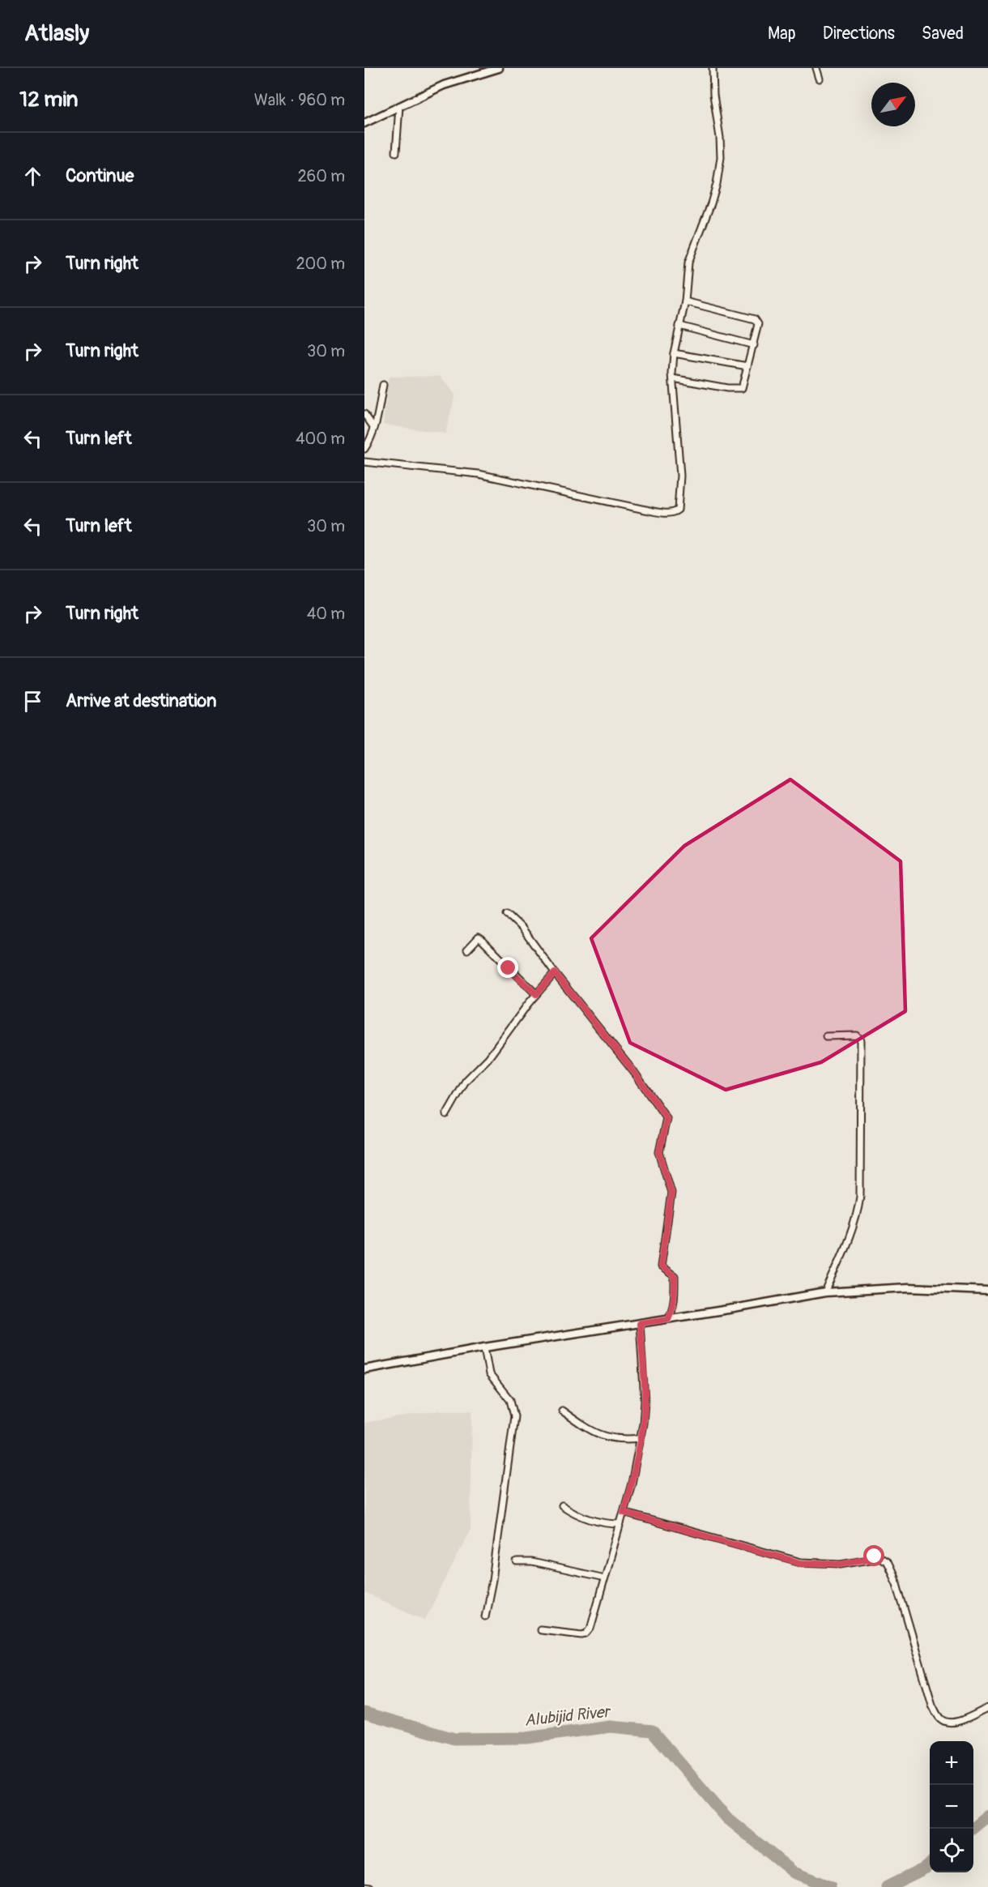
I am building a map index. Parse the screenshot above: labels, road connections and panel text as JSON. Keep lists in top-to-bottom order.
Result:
{
  "water": ["Alubijid River"],
  "north": "top right",
  "page": {
    "header": "Atlasly",
    "nav": ["Map", "Directions", "Saved"],
    "heading": ["12 min", "Walk · 960 m"],
    "list": [
      ["Continue", "260 m"],
      ["Turn right", "200 m"],
      ["Turn right", "30 m"],
      ["Turn left", "400 m"],
      ["Turn left", "30 m"],
      ["Turn right", "40 m"],
      "Arrive at destination"
    ],
    "map_buttons": ["+", "−"]
  }
}
